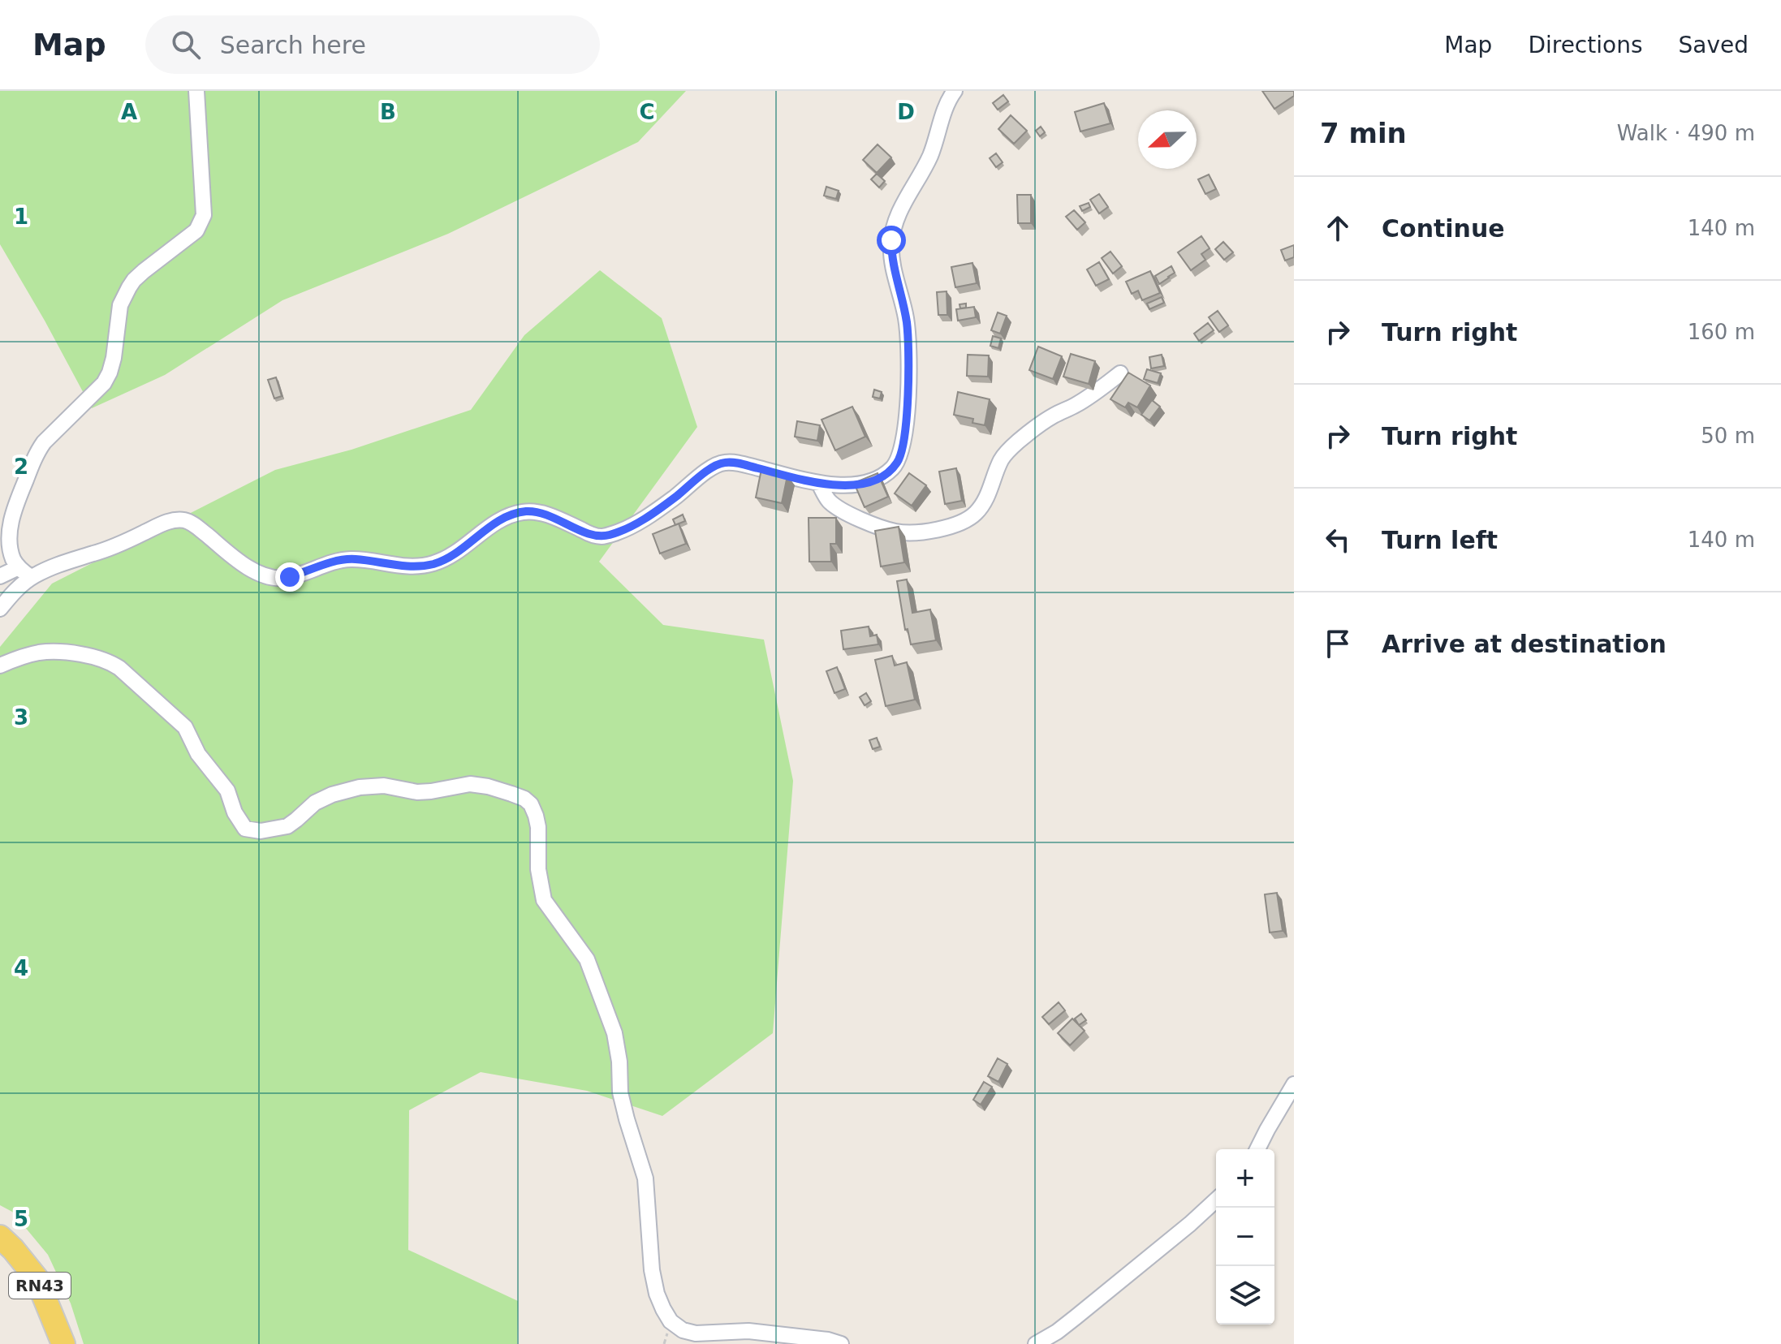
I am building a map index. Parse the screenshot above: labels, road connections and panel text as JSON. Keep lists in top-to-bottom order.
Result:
{
  "streets": {
    "main road": ["RN43"]
  },
  "north": "left",
  "page": {
    "header": "Map",
    "search": "Search here",
    "nav": ["Map", "Directions", "Saved"],
    "heading": ["7 min", "Walk · 490 m"],
    "list": [
      ["Continue", "140 m"],
      ["Turn right", "160 m"],
      ["Turn right", "50 m"],
      ["Turn left", "140 m"],
      "Arrive at destination"
    ],
    "map_buttons": ["+", "−"]
  },
  "grid": {
    "columns": [
      "A",
      "B",
      "C",
      "D"
    ],
    "rows": [
      "1",
      "2",
      "3",
      "4",
      "5"
    ]
  }
}
